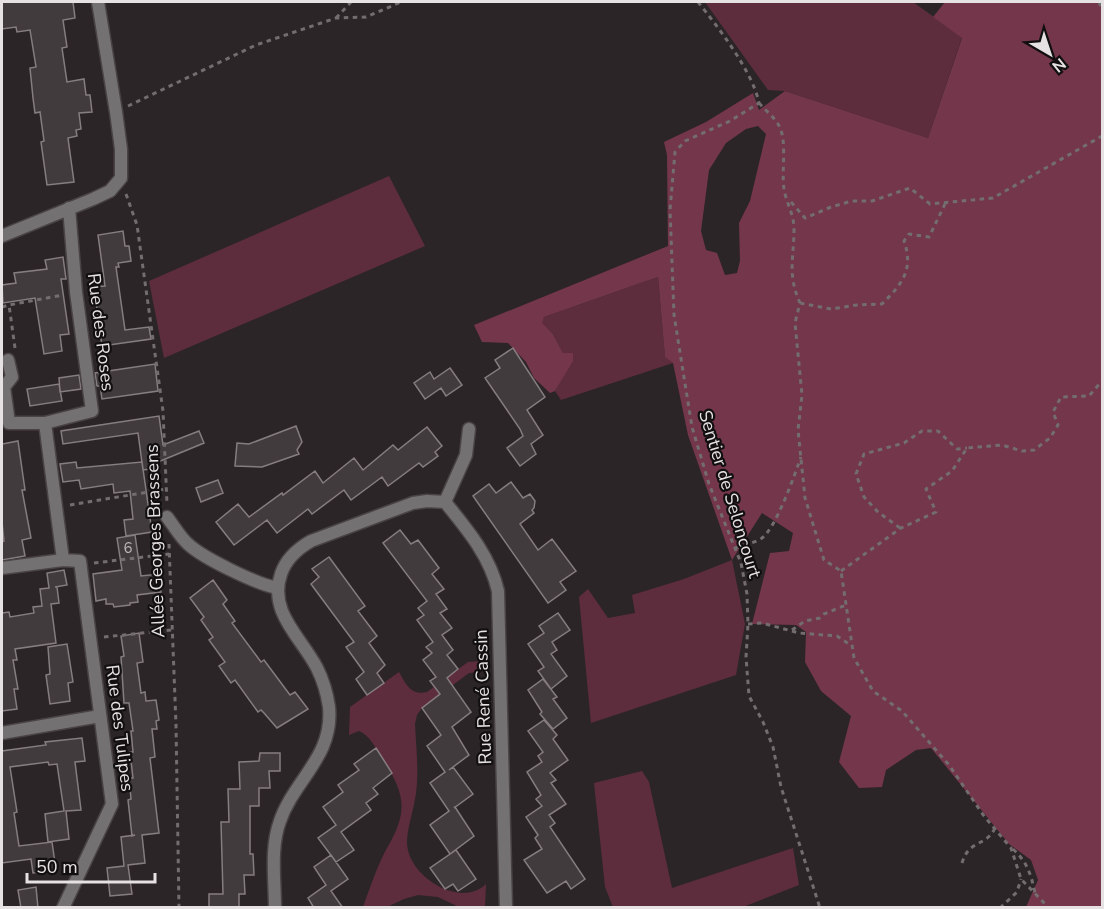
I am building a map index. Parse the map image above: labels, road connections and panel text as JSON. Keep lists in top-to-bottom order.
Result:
{
  "streets": {
    "street": ["Rue des Roses", "Rue René Cassin", "Rue des Tulipes"],
    "path": ["Sentier de Seloncourt", "Allée Georges Brassens"]
  },
  "house_numbers": ["6"],
  "scale_bar": "50 m",
  "north": "bottom right"
}
